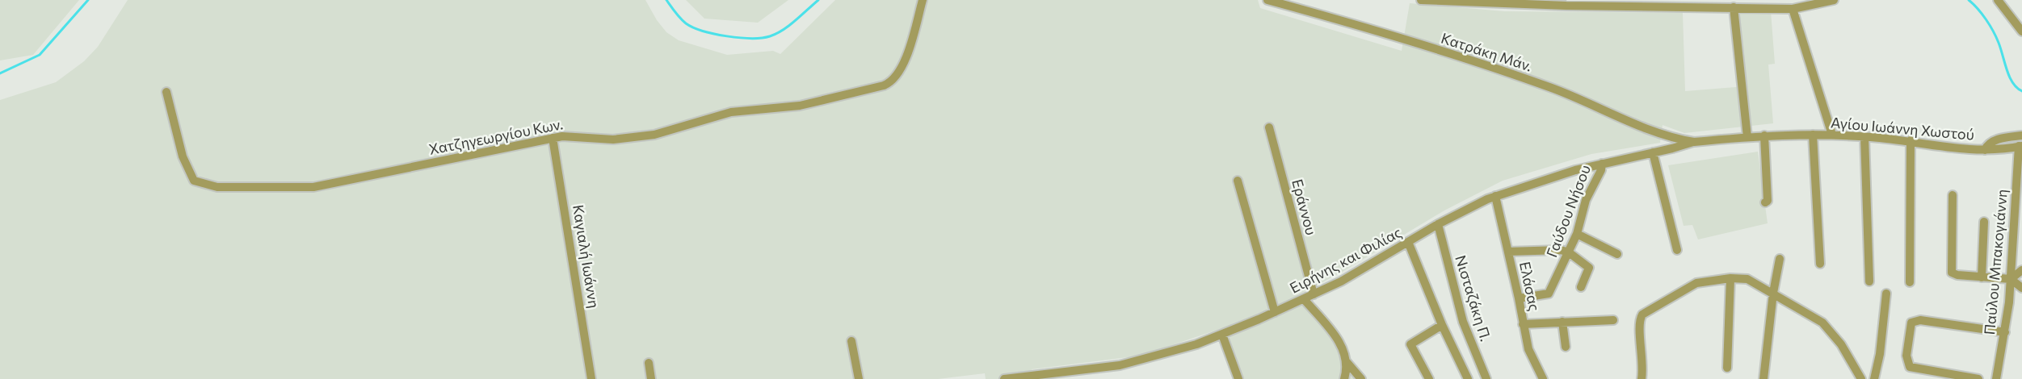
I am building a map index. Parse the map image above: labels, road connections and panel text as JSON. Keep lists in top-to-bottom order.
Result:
{
  "streets": {
    "street": [
      "Κατράκη Μάν.",
      "Αγίου Ιωάννη Χωστού",
      "Χατζηγεωργίου Κων.",
      "Εράννου",
      "Γαύδου Νήσου",
      "Καγιαλή Ιωάννη",
      "Ειρήνης και Φιλίας",
      "Παύλου Μπακογιάννη",
      "Ελάσας",
      "Νισταζάκη Π."
    ]
  },
  "crossings": [
    ["Κατράκη Μάν.", "Αγίου Ιωάννη Χωστού"],
    ["Κατράκη Μάν.", "Ειρήνης και Φιλίας"],
    ["Αγίου Ιωάννη Χωστού", "Ειρήνης και Φιλίας"],
    ["Αγίου Ιωάννη Χωστού", "Παύλου Μπακογιάννη"],
    ["Χατζηγεωργίου Κων.", "Καγιαλή Ιωάννη"],
    ["Εράννου", "Ειρήνης και Φιλίας"],
    ["Γαύδου Νήσου", "Ειρήνης και Φιλίας"],
    ["Γαύδου Νήσου", "Ελάσας"],
    ["Ειρήνης και Φιλίας", "Ελάσας"],
    ["Ειρήνης και Φιλίας", "Νισταζάκη Π."]
  ]
}
